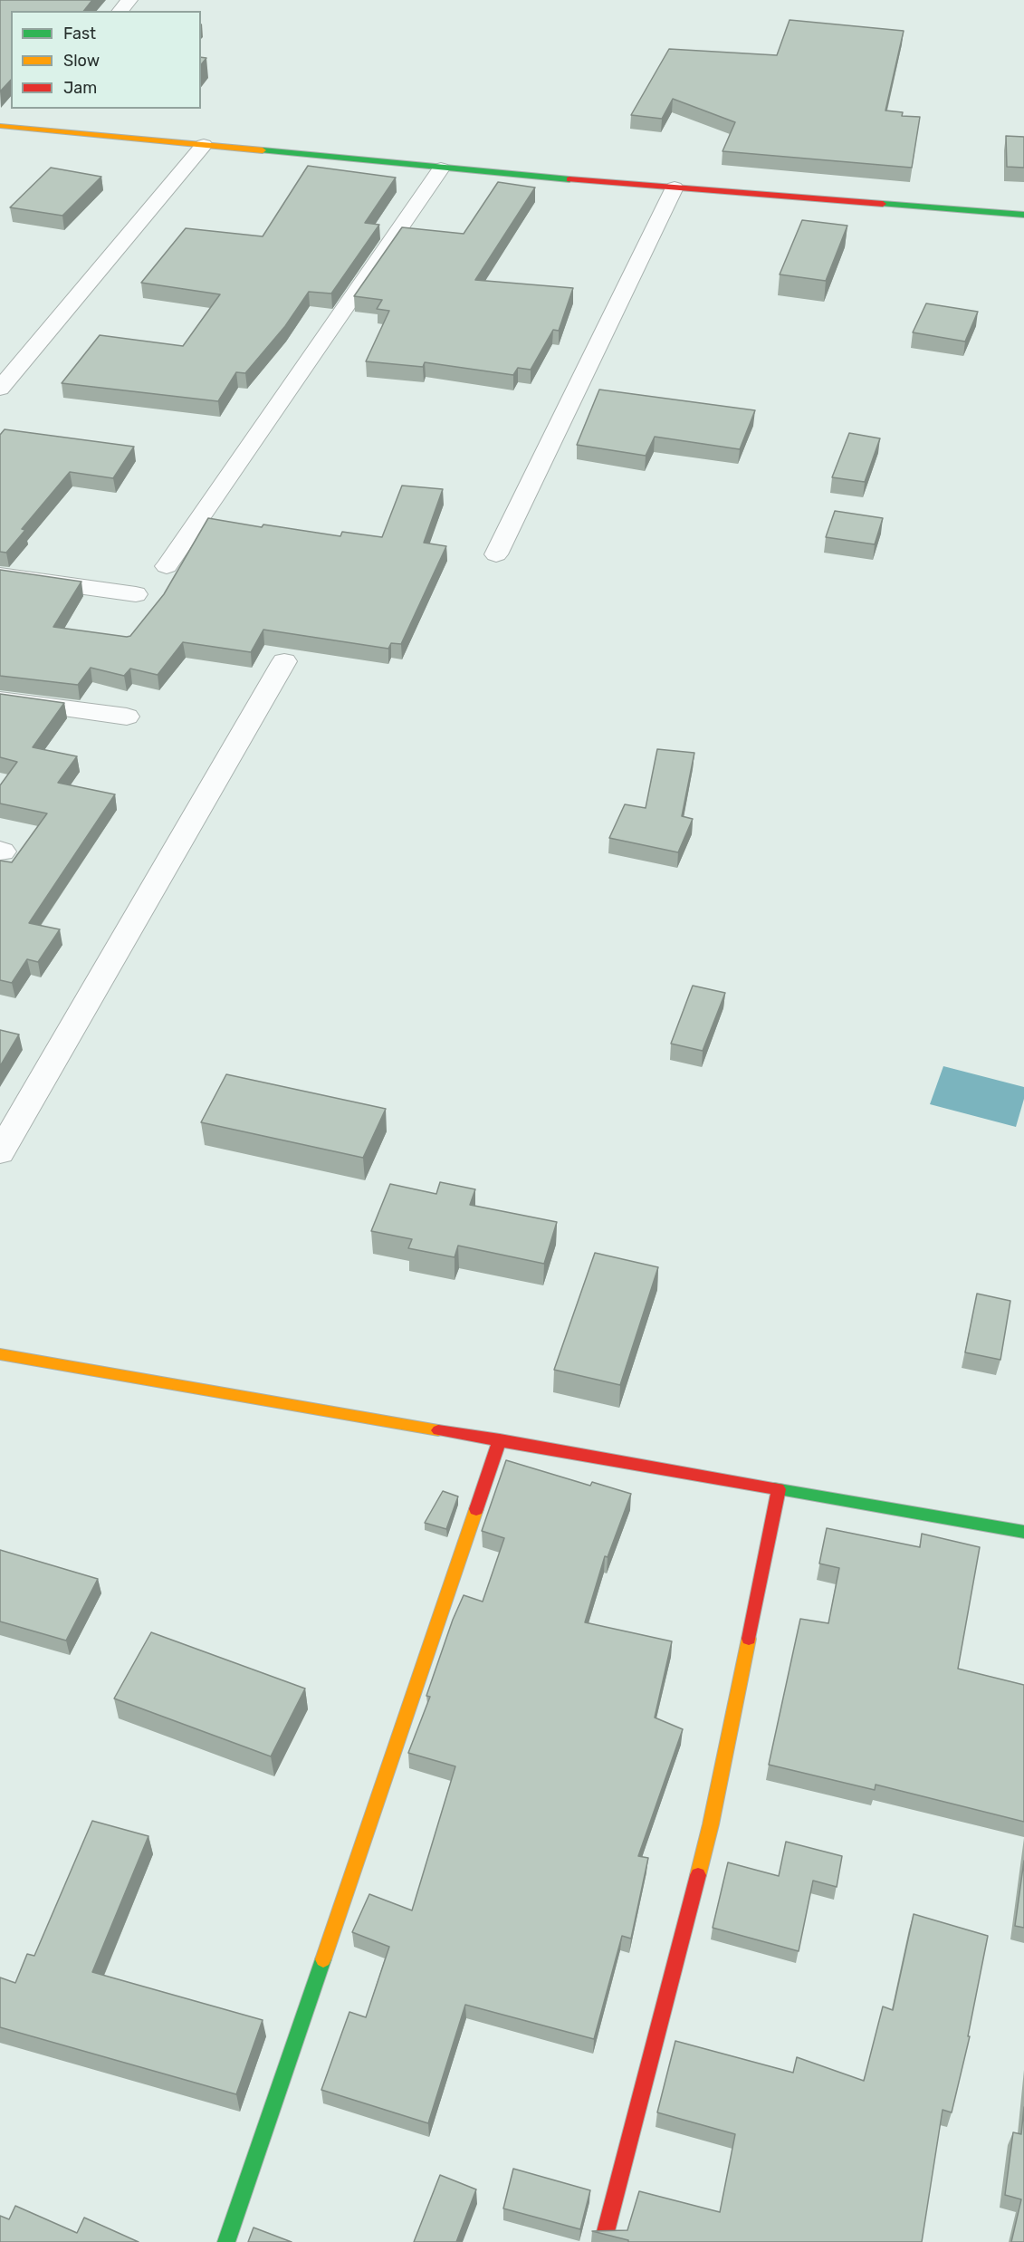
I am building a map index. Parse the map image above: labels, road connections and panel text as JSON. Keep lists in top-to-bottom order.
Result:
{
  "legend": ["Fast", "Slow", "Jam"]
}
